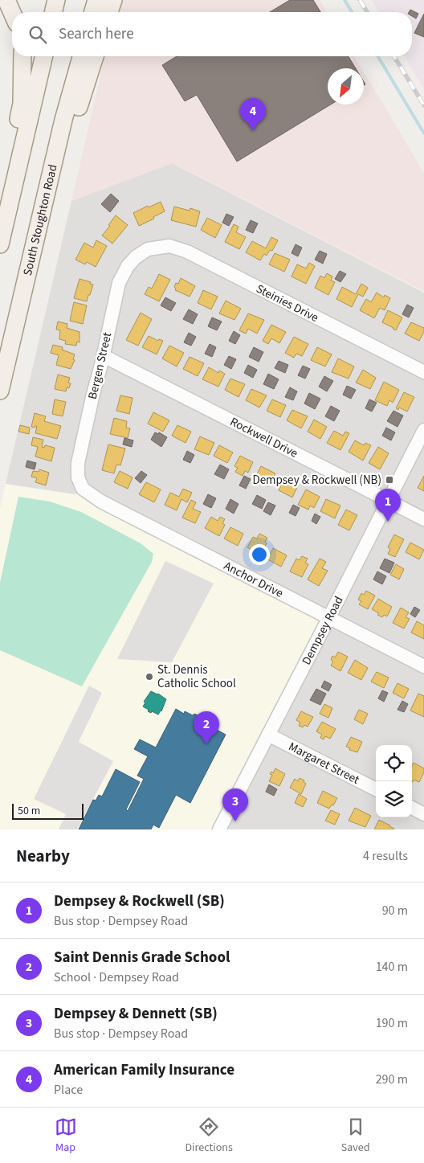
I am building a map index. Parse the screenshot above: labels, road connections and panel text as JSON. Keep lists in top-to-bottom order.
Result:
{
  "streets": {
    "main road": ["South Stoughton Road"],
    "street": [
      "Steinies Drive",
      "Bergen Street",
      "Rockwell Drive",
      "Anchor Drive",
      "Dempsey Road",
      "Margaret Street"
    ]
  },
  "crossings": [
    ["Steinies Drive", "Bergen Street"],
    ["Bergen Street", "Rockwell Drive"],
    ["Bergen Street", "Anchor Drive"],
    ["Rockwell Drive", "Dempsey Road"],
    ["Anchor Drive", "Dempsey Road"],
    ["Dempsey Road", "Margaret Street"]
  ],
  "places": {
    "transit": ["Dempsey & Rockwell (NB)"],
    "other": ["St. Dennis Catholic School"]
  },
  "scale_bar": "50 m",
  "north": "bottom left",
  "page": {
    "search": "Search here",
    "pins": [
      "4",
      "1",
      "2",
      "3"
    ],
    "scale": "50 m",
    "heading": ["Nearby", "4 results"],
    "list": [
      {
        "mark": "1",
        "name": "Dempsey & Rockwell (SB)",
        "note": "Bus stop · Dempsey Road",
        "value": "90 m"
      },
      {
        "mark": "2",
        "name": "Saint Dennis Grade School",
        "note": "School · Dempsey Road",
        "value": "140 m"
      },
      {
        "mark": "3",
        "name": "Dempsey & Dennett (SB)",
        "note": "Bus stop · Dempsey Road",
        "value": "190 m"
      },
      {
        "mark": "4",
        "name": "American Family Insurance",
        "note": "Place",
        "value": "290 m"
      }
    ],
    "nav": ["Map", "Directions", "Saved"]
  }
}
